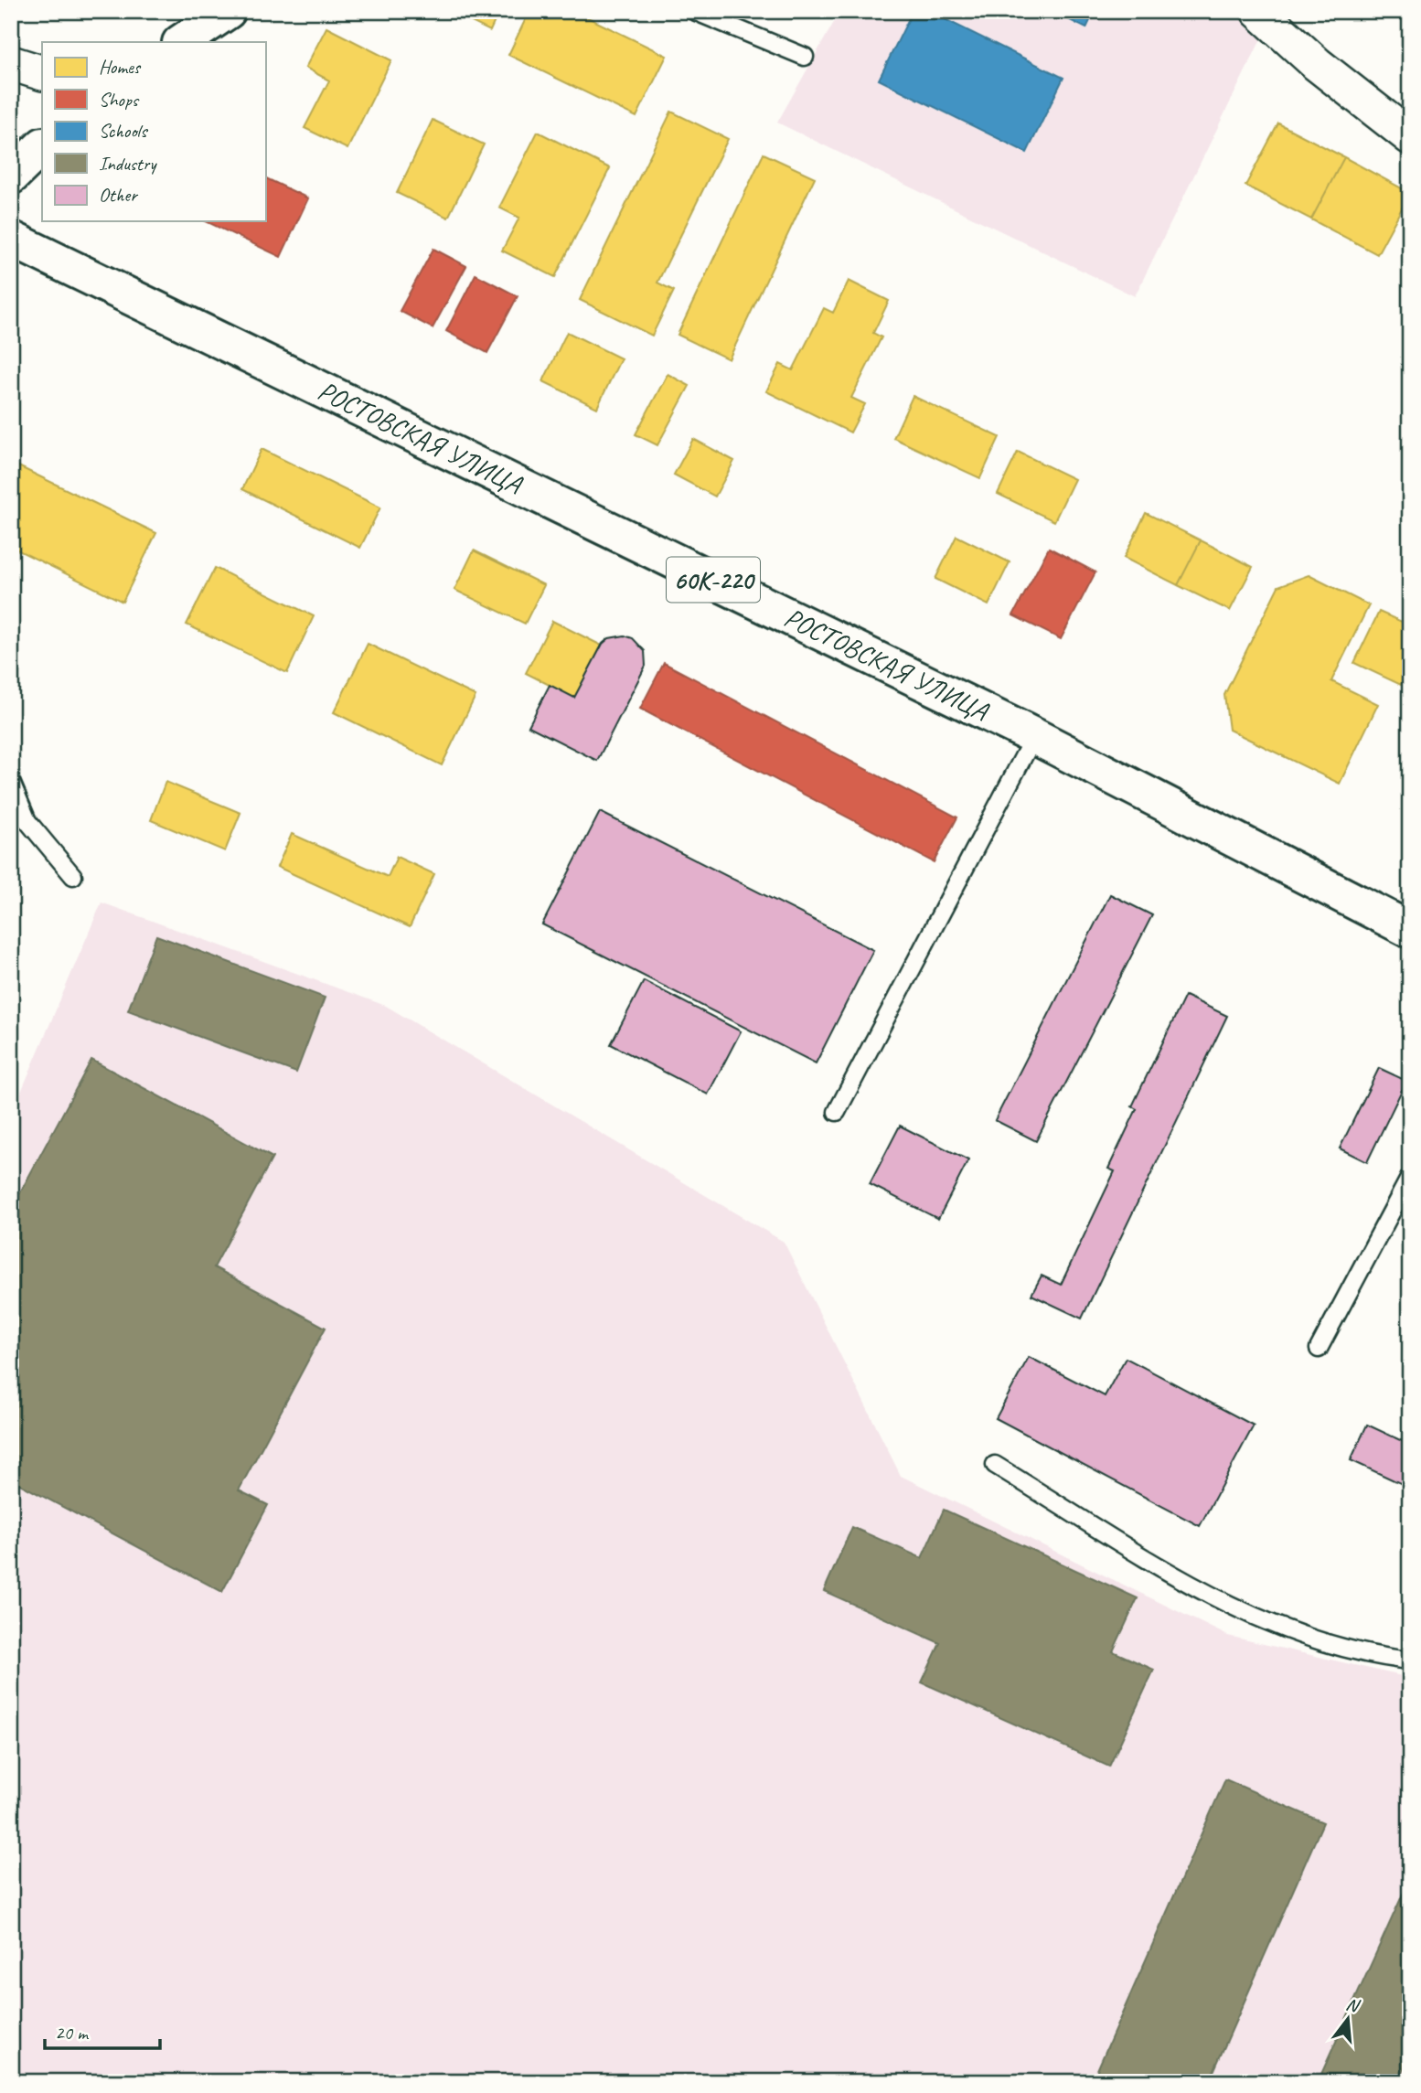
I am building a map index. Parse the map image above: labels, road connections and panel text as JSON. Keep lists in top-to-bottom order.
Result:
{
  "streets": {
    "main road": ["РОСТОВСКАЯ УЛИЦА", "60К-220"]
  },
  "legend": [
    "Homes",
    "Shops",
    "Schools",
    "Industry",
    "Other"
  ],
  "scale_bar": "20 m",
  "north": "top"
}
